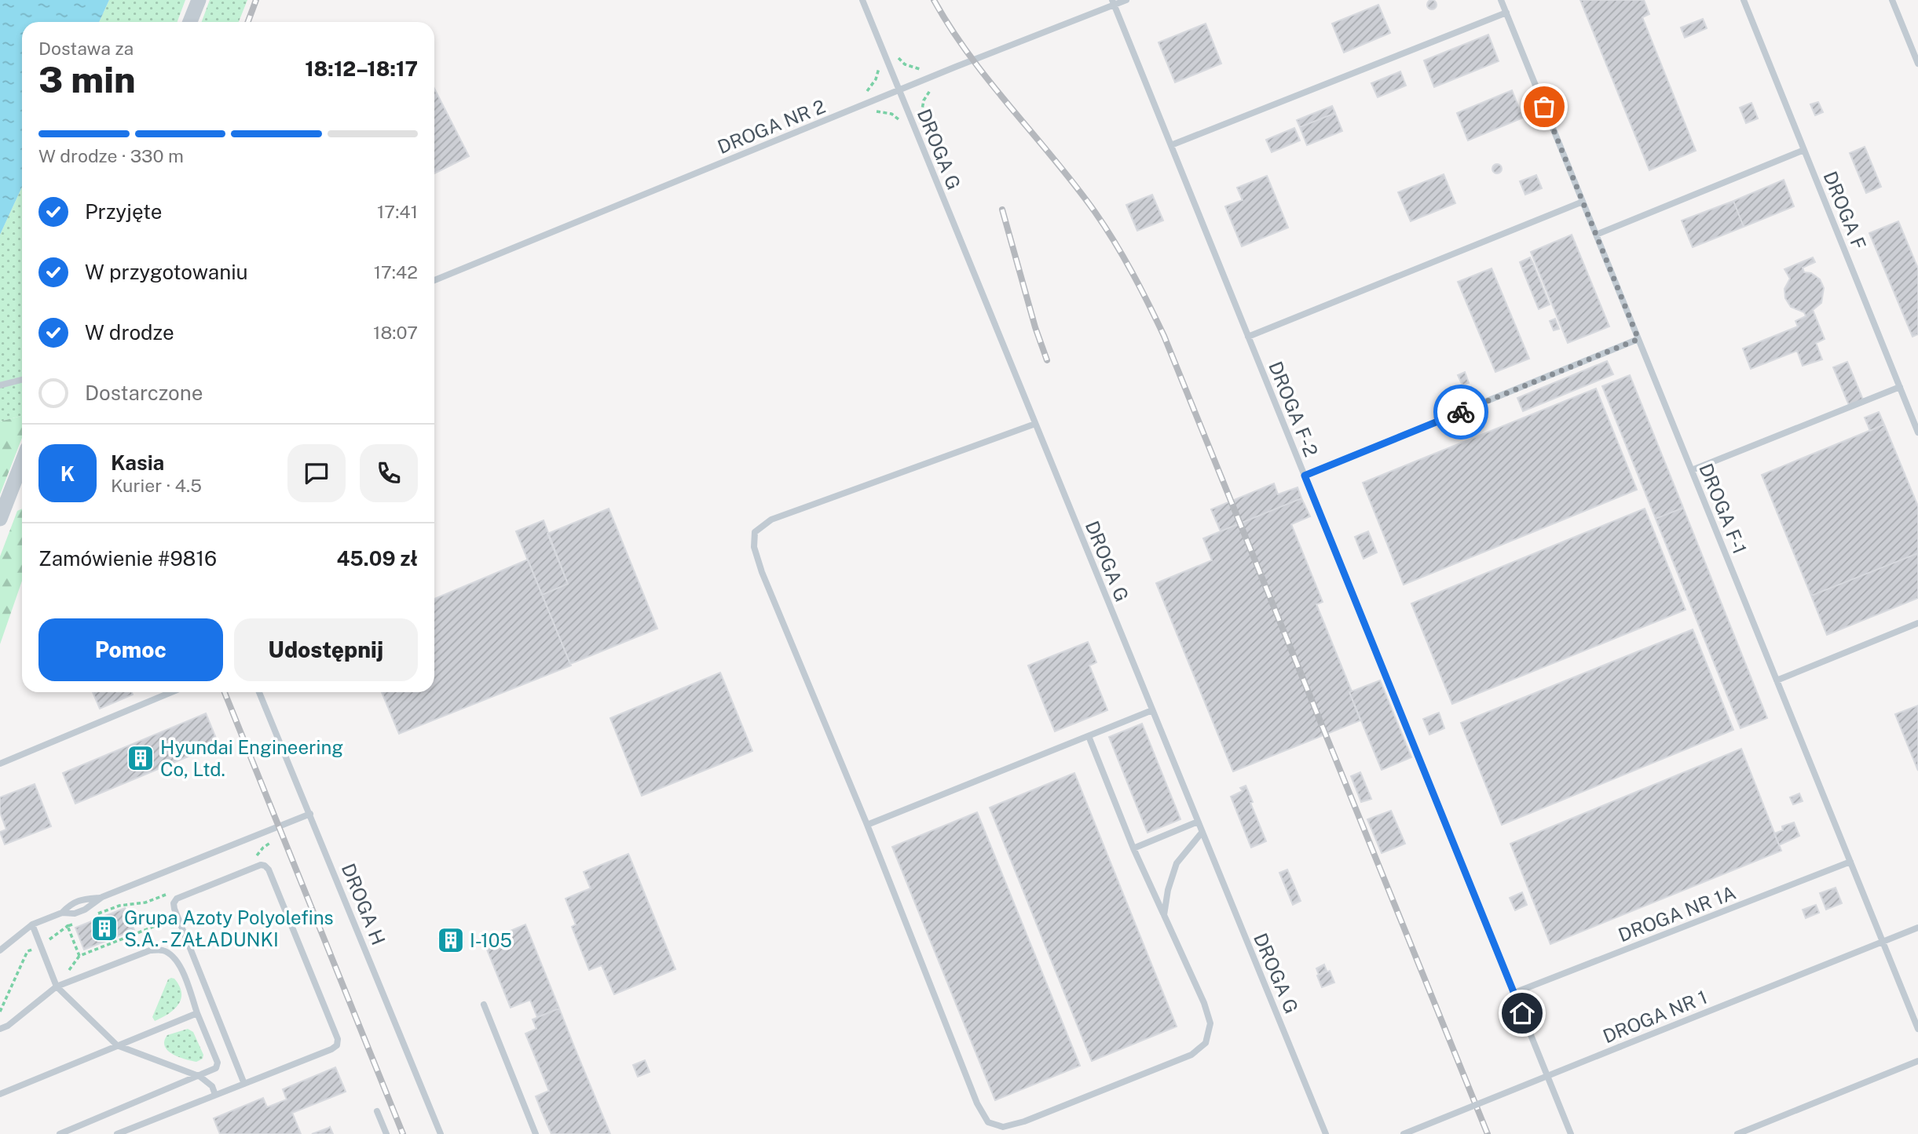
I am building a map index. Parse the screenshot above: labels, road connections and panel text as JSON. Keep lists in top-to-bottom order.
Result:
{
  "streets": {
    "lane": [
      "DROGA NR 2",
      "DROGA G",
      "DROGA F",
      "DROGA F-2",
      "DROGA F-1",
      "DROGA H",
      "DROGA NR 1A",
      "DROGA NR 1"
    ]
  },
  "crossings": [
    ["DROGA NR 2", "DROGA G"],
    ["DROGA NR 2", "DROGA F-2"],
    ["DROGA F-2", "DROGA NR 1A"],
    ["DROGA F-1", "DROGA NR 1A"],
    ["DROGA F-1", "DROGA NR 1"]
  ],
  "places": {
    "building": ["Hyundai Engineering Co, Ltd.", "Grupa Azoty Polyolefins S.A. - ZAŁADUNKI", "I-105"]
  },
  "page": {
    "heading": ["3 min", "Dostawa za", "18:12–18:17"],
    "panel": [
      "Kasia",
      "Kurier · 4.5",
      "Zamówienie #9816",
      "45.09 zł"
    ],
    "bar": "W drodze · 330 m",
    "list": [
      ["Przyjęte", "17:41"],
      ["W przygotowaniu", "17:42"],
      ["W drodze", "18:07"],
      "Dostarczone"
    ],
    "round": "K",
    "buttons": ["Pomoc", "Udostępnij"]
  }
}
